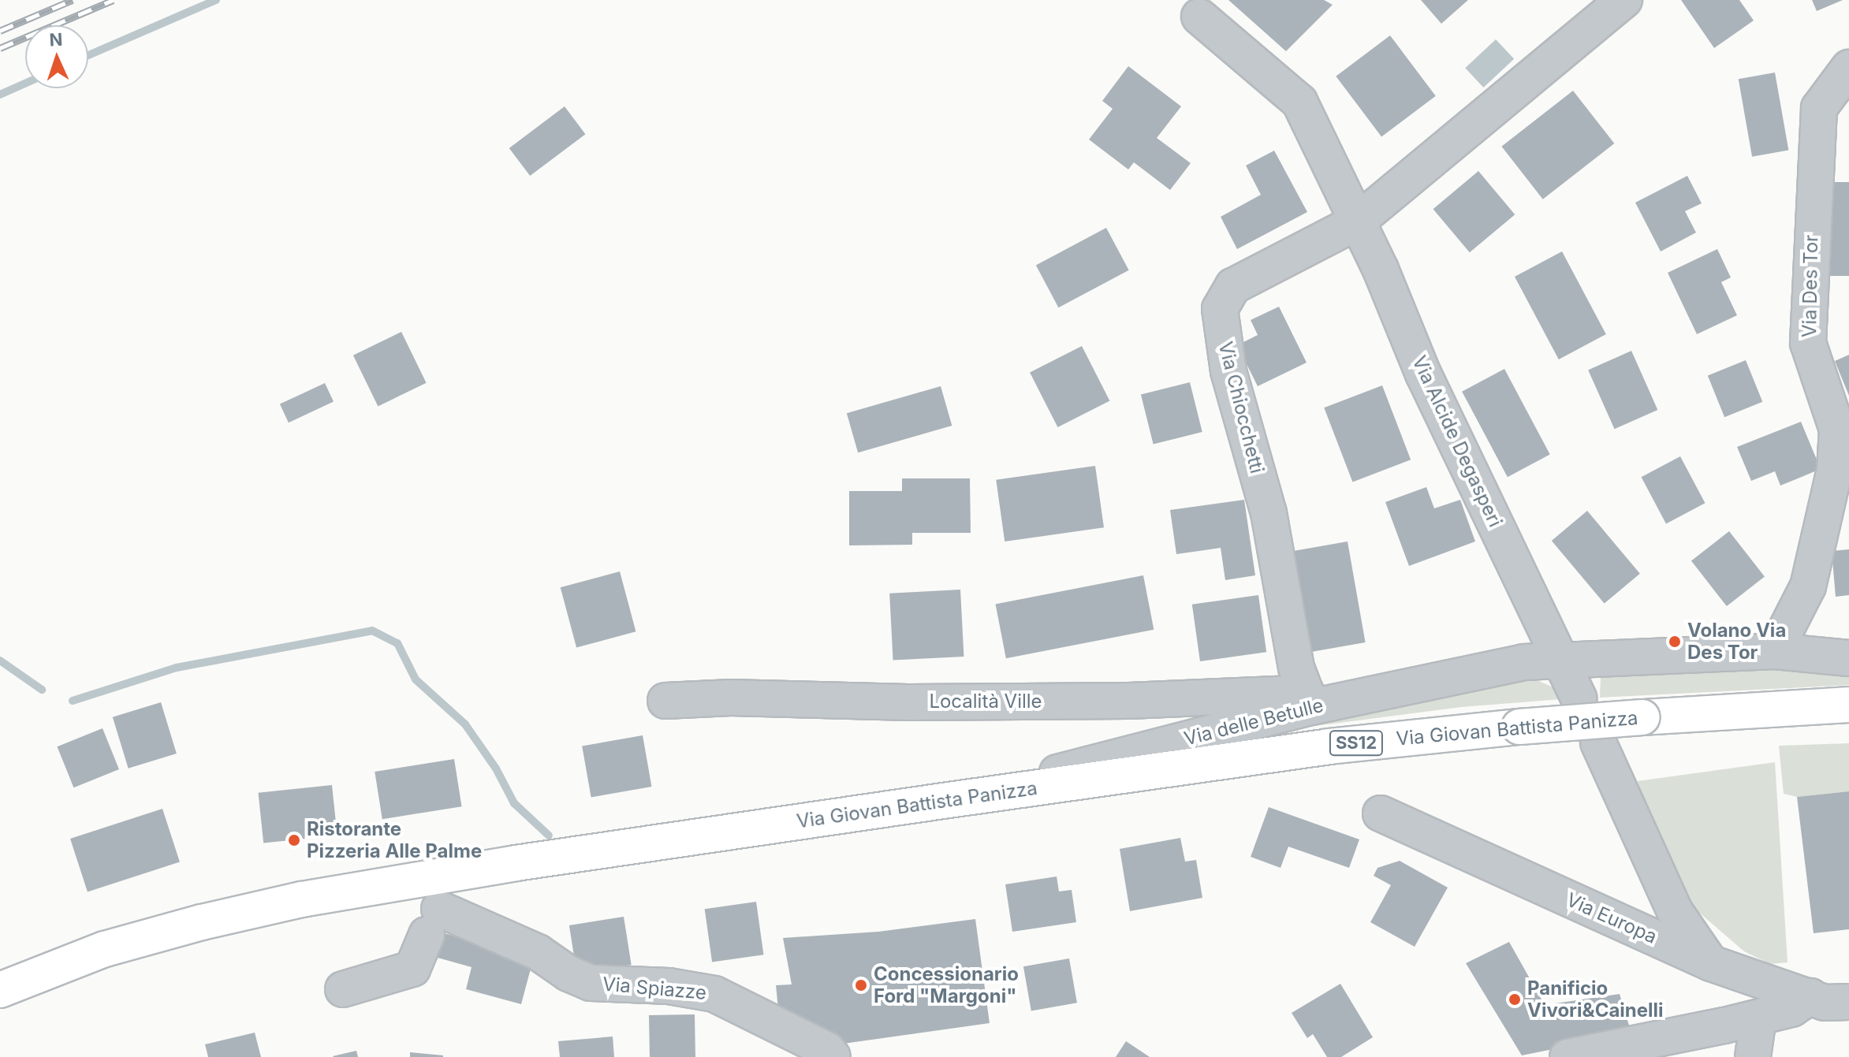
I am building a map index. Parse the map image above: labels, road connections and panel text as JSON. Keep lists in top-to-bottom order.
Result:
{
  "streets": {
    "main road": ["Via Giovan Battista Panizza", "SS12"],
    "street": [
      "Via Des Tor",
      "Via Chiocchetti",
      "Via Alcide Degasperi",
      "Località Ville",
      "Via delle Betulle",
      "Via Europa",
      "Via Spiazze"
    ]
  },
  "crossings": [
    ["Via Des Tor", "Via delle Betulle"],
    ["Via Chiocchetti", "Via Alcide Degasperi"],
    ["Via Chiocchetti", "Località Ville"],
    ["Via Chiocchetti", "Via delle Betulle"],
    ["Via Alcide Degasperi", "Via delle Betulle"],
    ["Località Ville", "Via delle Betulle"],
    ["Via delle Betulle", "Via Giovan Battista Panizza"]
  ],
  "places": [
    "Volano Via Des Tor",
    "Ristorante Pizzeria Alle Palme",
    "Concessionario Ford \"Margoni\"",
    "Panificio Vivori&Cainelli"
  ],
  "north": "top"
}
